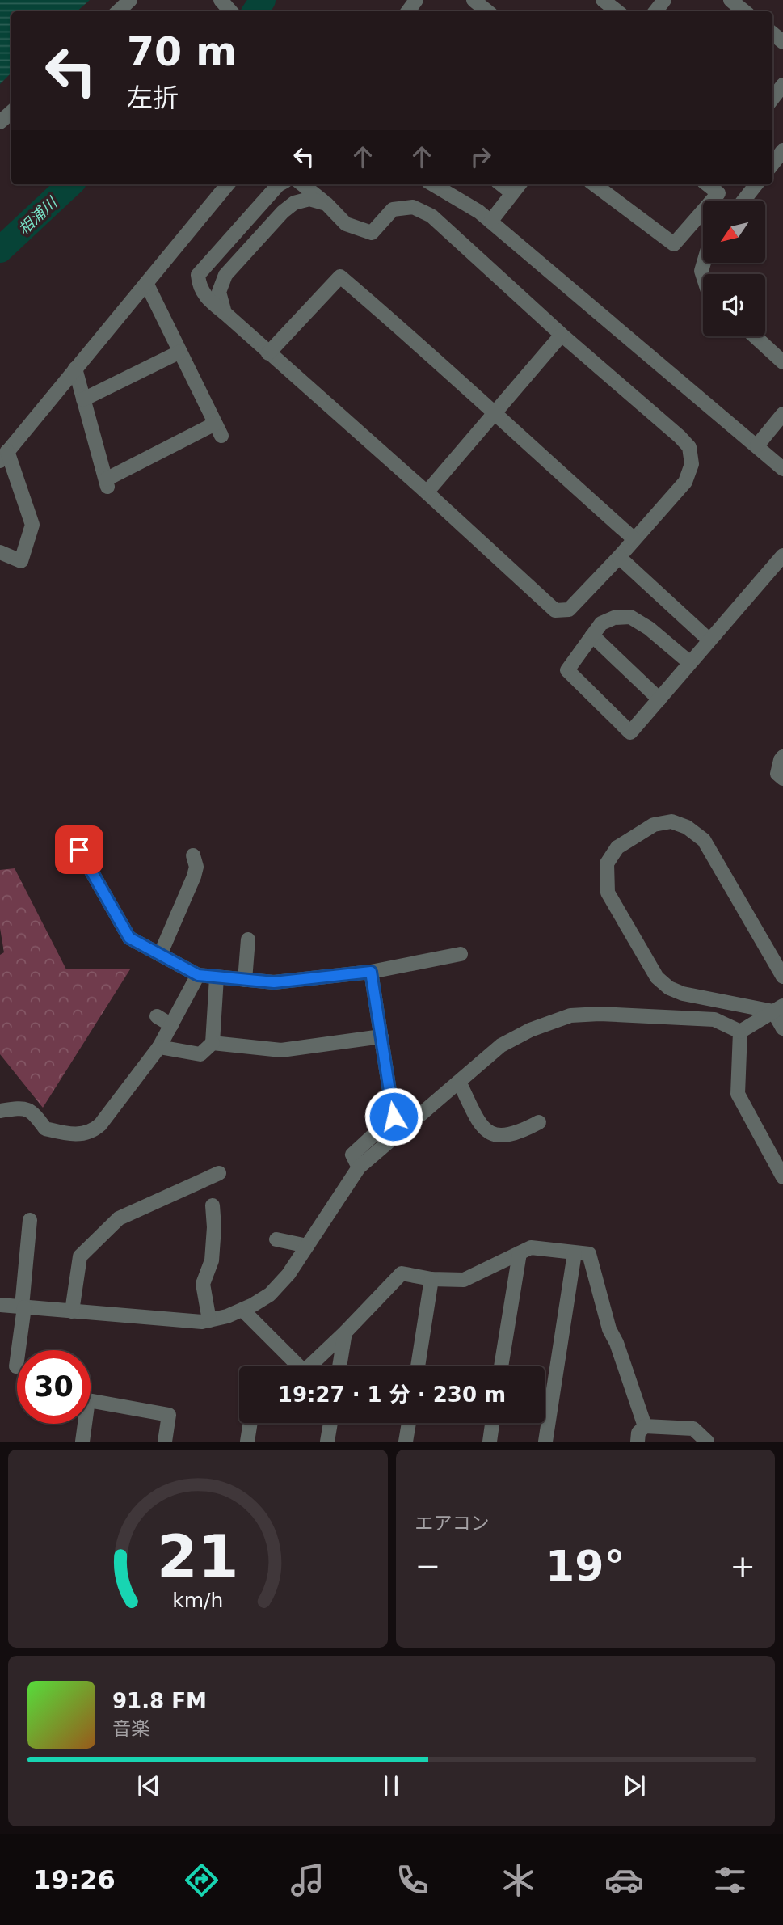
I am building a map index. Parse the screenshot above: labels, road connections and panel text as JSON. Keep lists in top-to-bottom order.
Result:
{
  "water": ["相浦川"],
  "north": "bottom left",
  "page": {
    "turn": ["70 m", "左折"],
    "limit": "30",
    "trip": "19:27 · 1 分 · 230 m",
    "tile": "エアコン",
    "heat": ["−", "19°", "+"],
    "song": ["91.8 FM", "音楽"],
    "tabs": "19:26",
    "gauge": ["21", "km/h"]
  }
}
